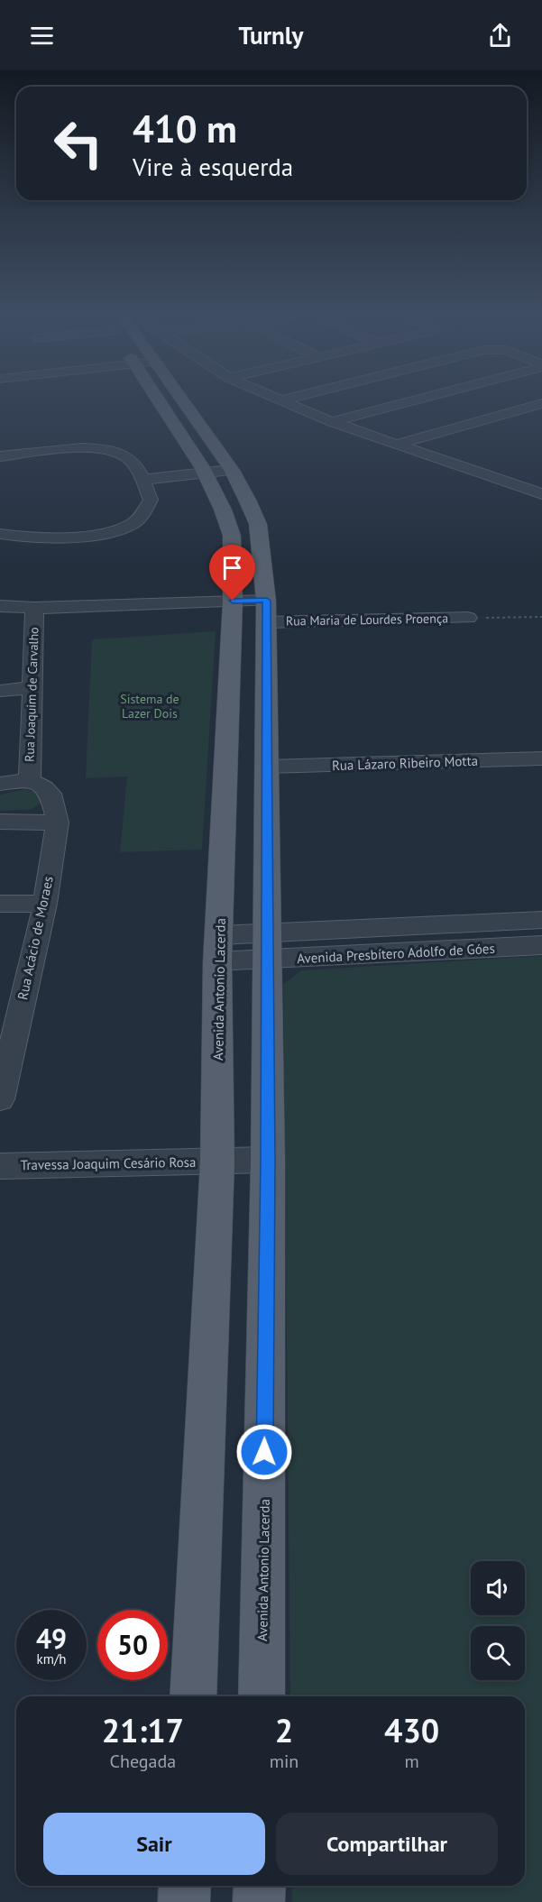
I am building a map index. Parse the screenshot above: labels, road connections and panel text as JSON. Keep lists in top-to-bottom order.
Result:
{
  "streets": {
    "main road": ["Avenida Antonio Lacerda"],
    "street": [
      "Rua Maria de Lourdes Proença",
      "Rua Joaquim de Carvalho",
      "Rua Lázaro Ribeiro Motta",
      "Rua Acácio de Moraes",
      "Avenida Presbítero Adolfo de Góes",
      "Travessa Joaquim Cesário Rosa"
    ]
  },
  "crossings": [
    ["Rua Maria de Lourdes Proença", "Rua Joaquim de Carvalho"],
    ["Rua Maria de Lourdes Proença", "Avenida Antonio Lacerda"],
    ["Rua Joaquim de Carvalho", "Rua Acácio de Moraes"],
    ["Rua Lázaro Ribeiro Motta", "Avenida Antonio Lacerda"],
    ["Avenida Presbítero Adolfo de Góes", "Avenida Antonio Lacerda"],
    ["Avenida Antonio Lacerda", "Travessa Joaquim Cesário Rosa"]
  ],
  "parks": ["Sistema de Lazer Dois"],
  "page": {
    "header": "Turnly",
    "turn": ["410 m", "Vire à esquerda"],
    "speed": "49 km/h",
    "limit": "50",
    "eta": [
      "21:17",
      "Chegada",
      "2",
      "min",
      "430",
      "m"
    ],
    "buttons": ["Sair", "Compartilhar"]
  }
}
